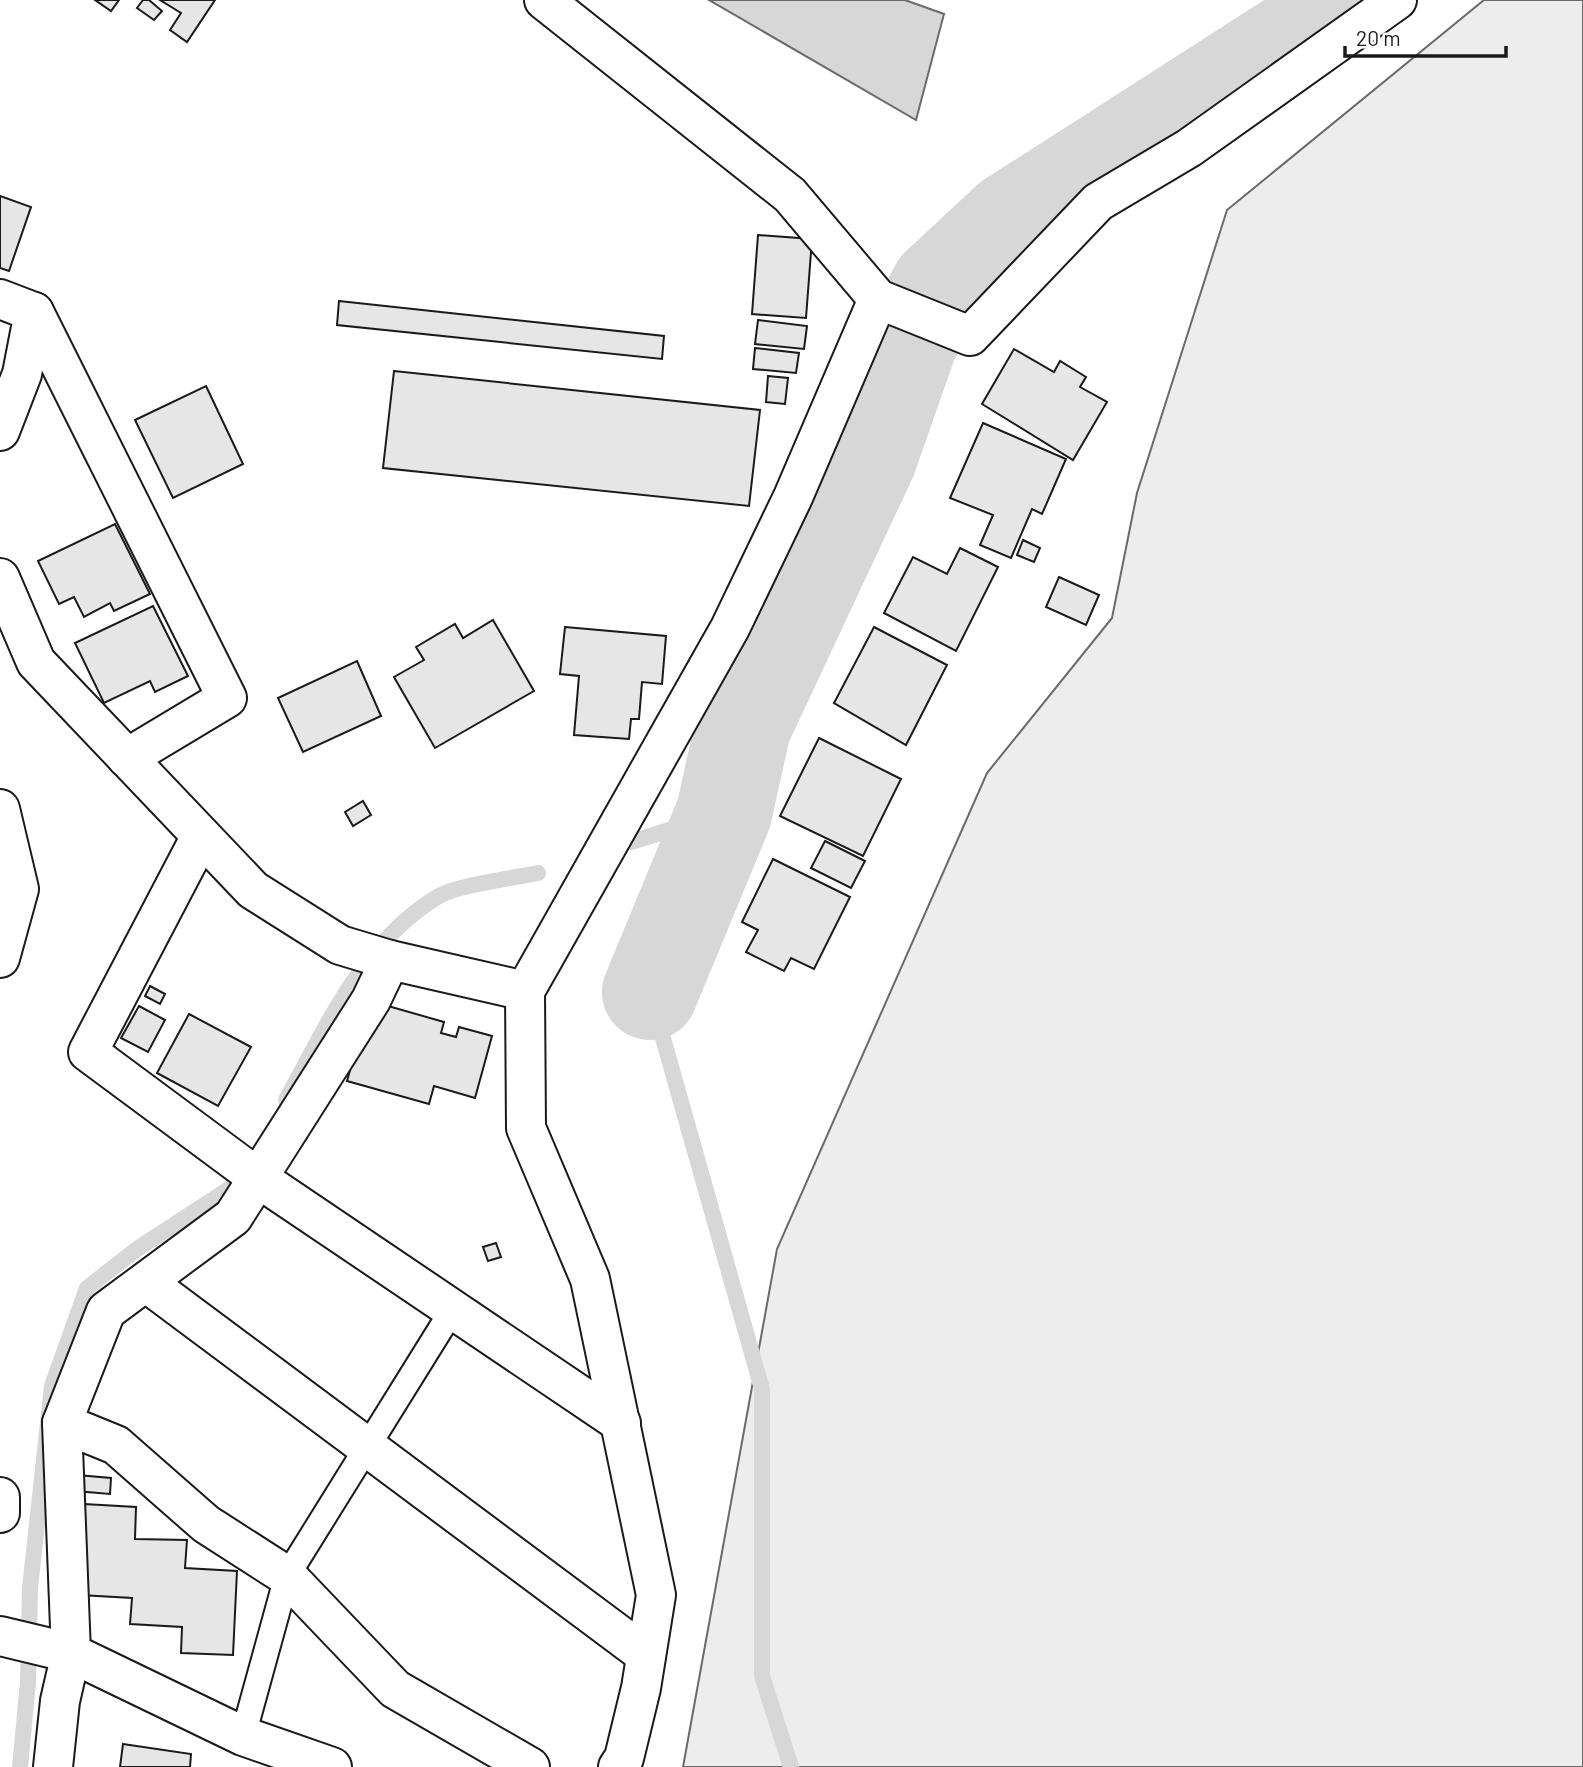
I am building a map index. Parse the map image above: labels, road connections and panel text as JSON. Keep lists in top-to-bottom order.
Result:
{
  "scale_bar": "20 m"
}
